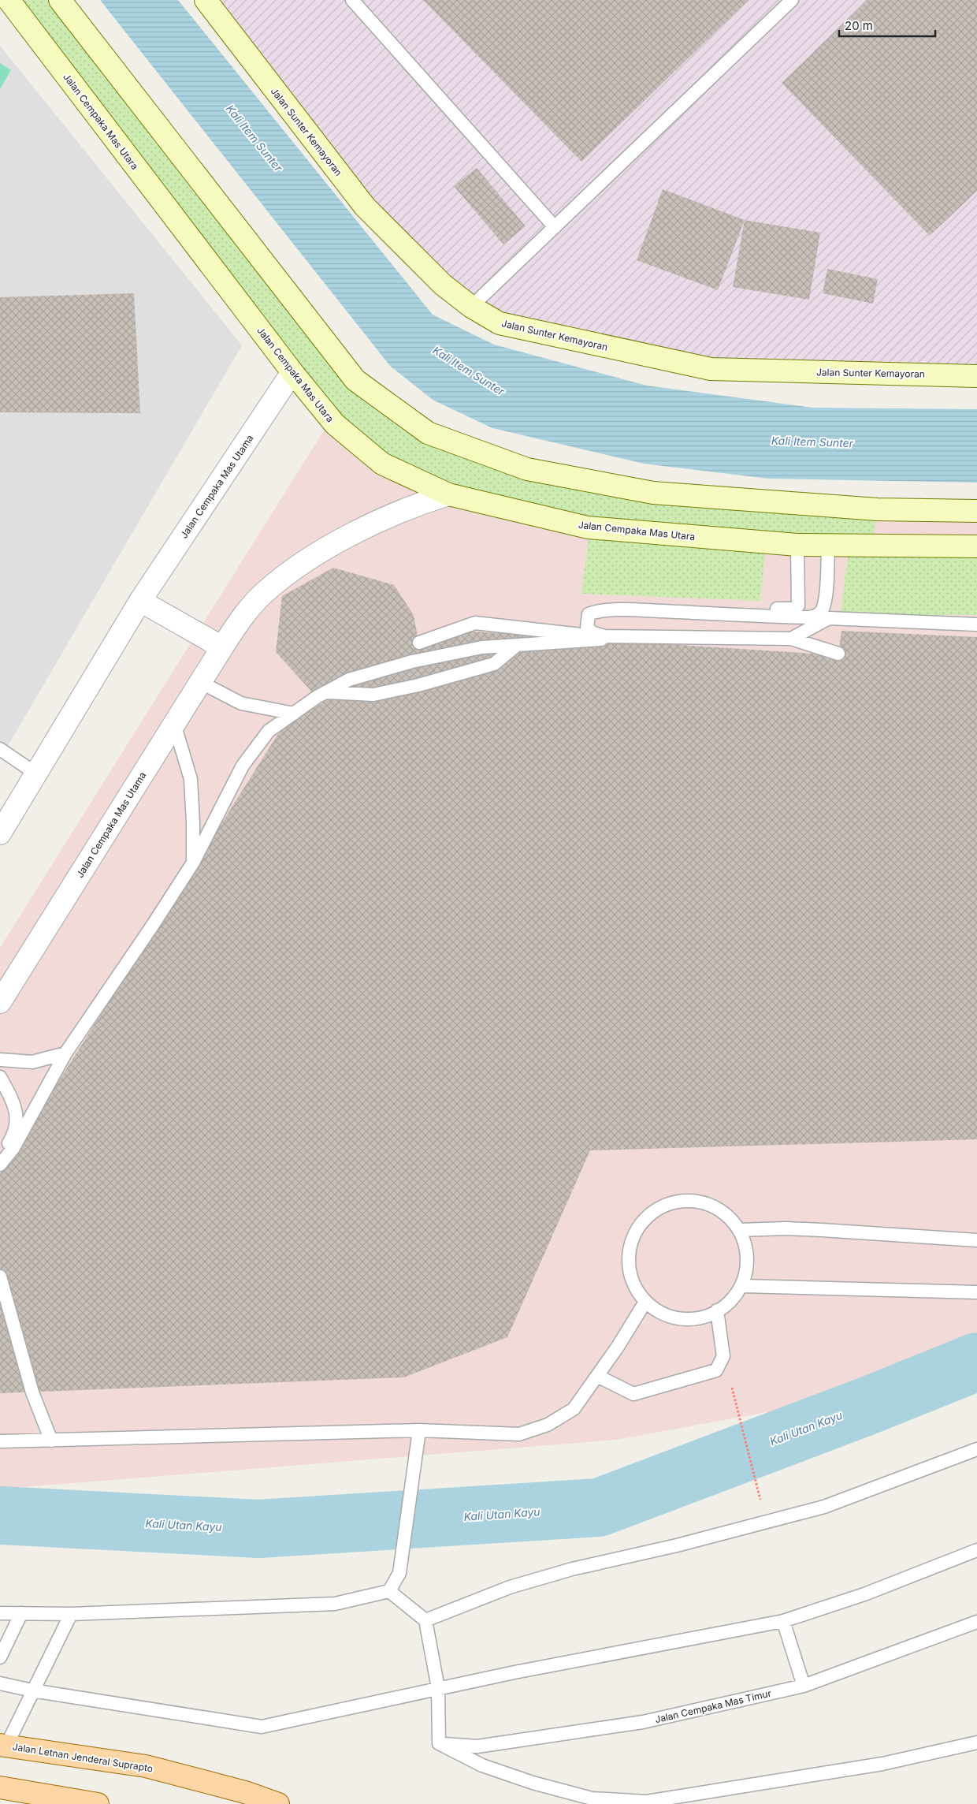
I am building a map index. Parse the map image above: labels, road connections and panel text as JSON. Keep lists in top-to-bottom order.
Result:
{
  "streets": {
    "main road": ["Jalan Cempaka Mas Utara", "Jalan Sunter Kemayoran", "Jalan Letnan Jenderal Suprapto"],
    "street": ["Jalan Cempaka Mas Utama"],
    "lane": ["Jalan Cempaka Mas Timur"]
  },
  "crossings": [
    ["Jalan Cempaka Mas Utara", "Jalan Cempaka Mas Utama"]
  ],
  "water": ["Kali Item Sunter", "Kali Utan Kayu"],
  "scale_bar": "20 m"
}
